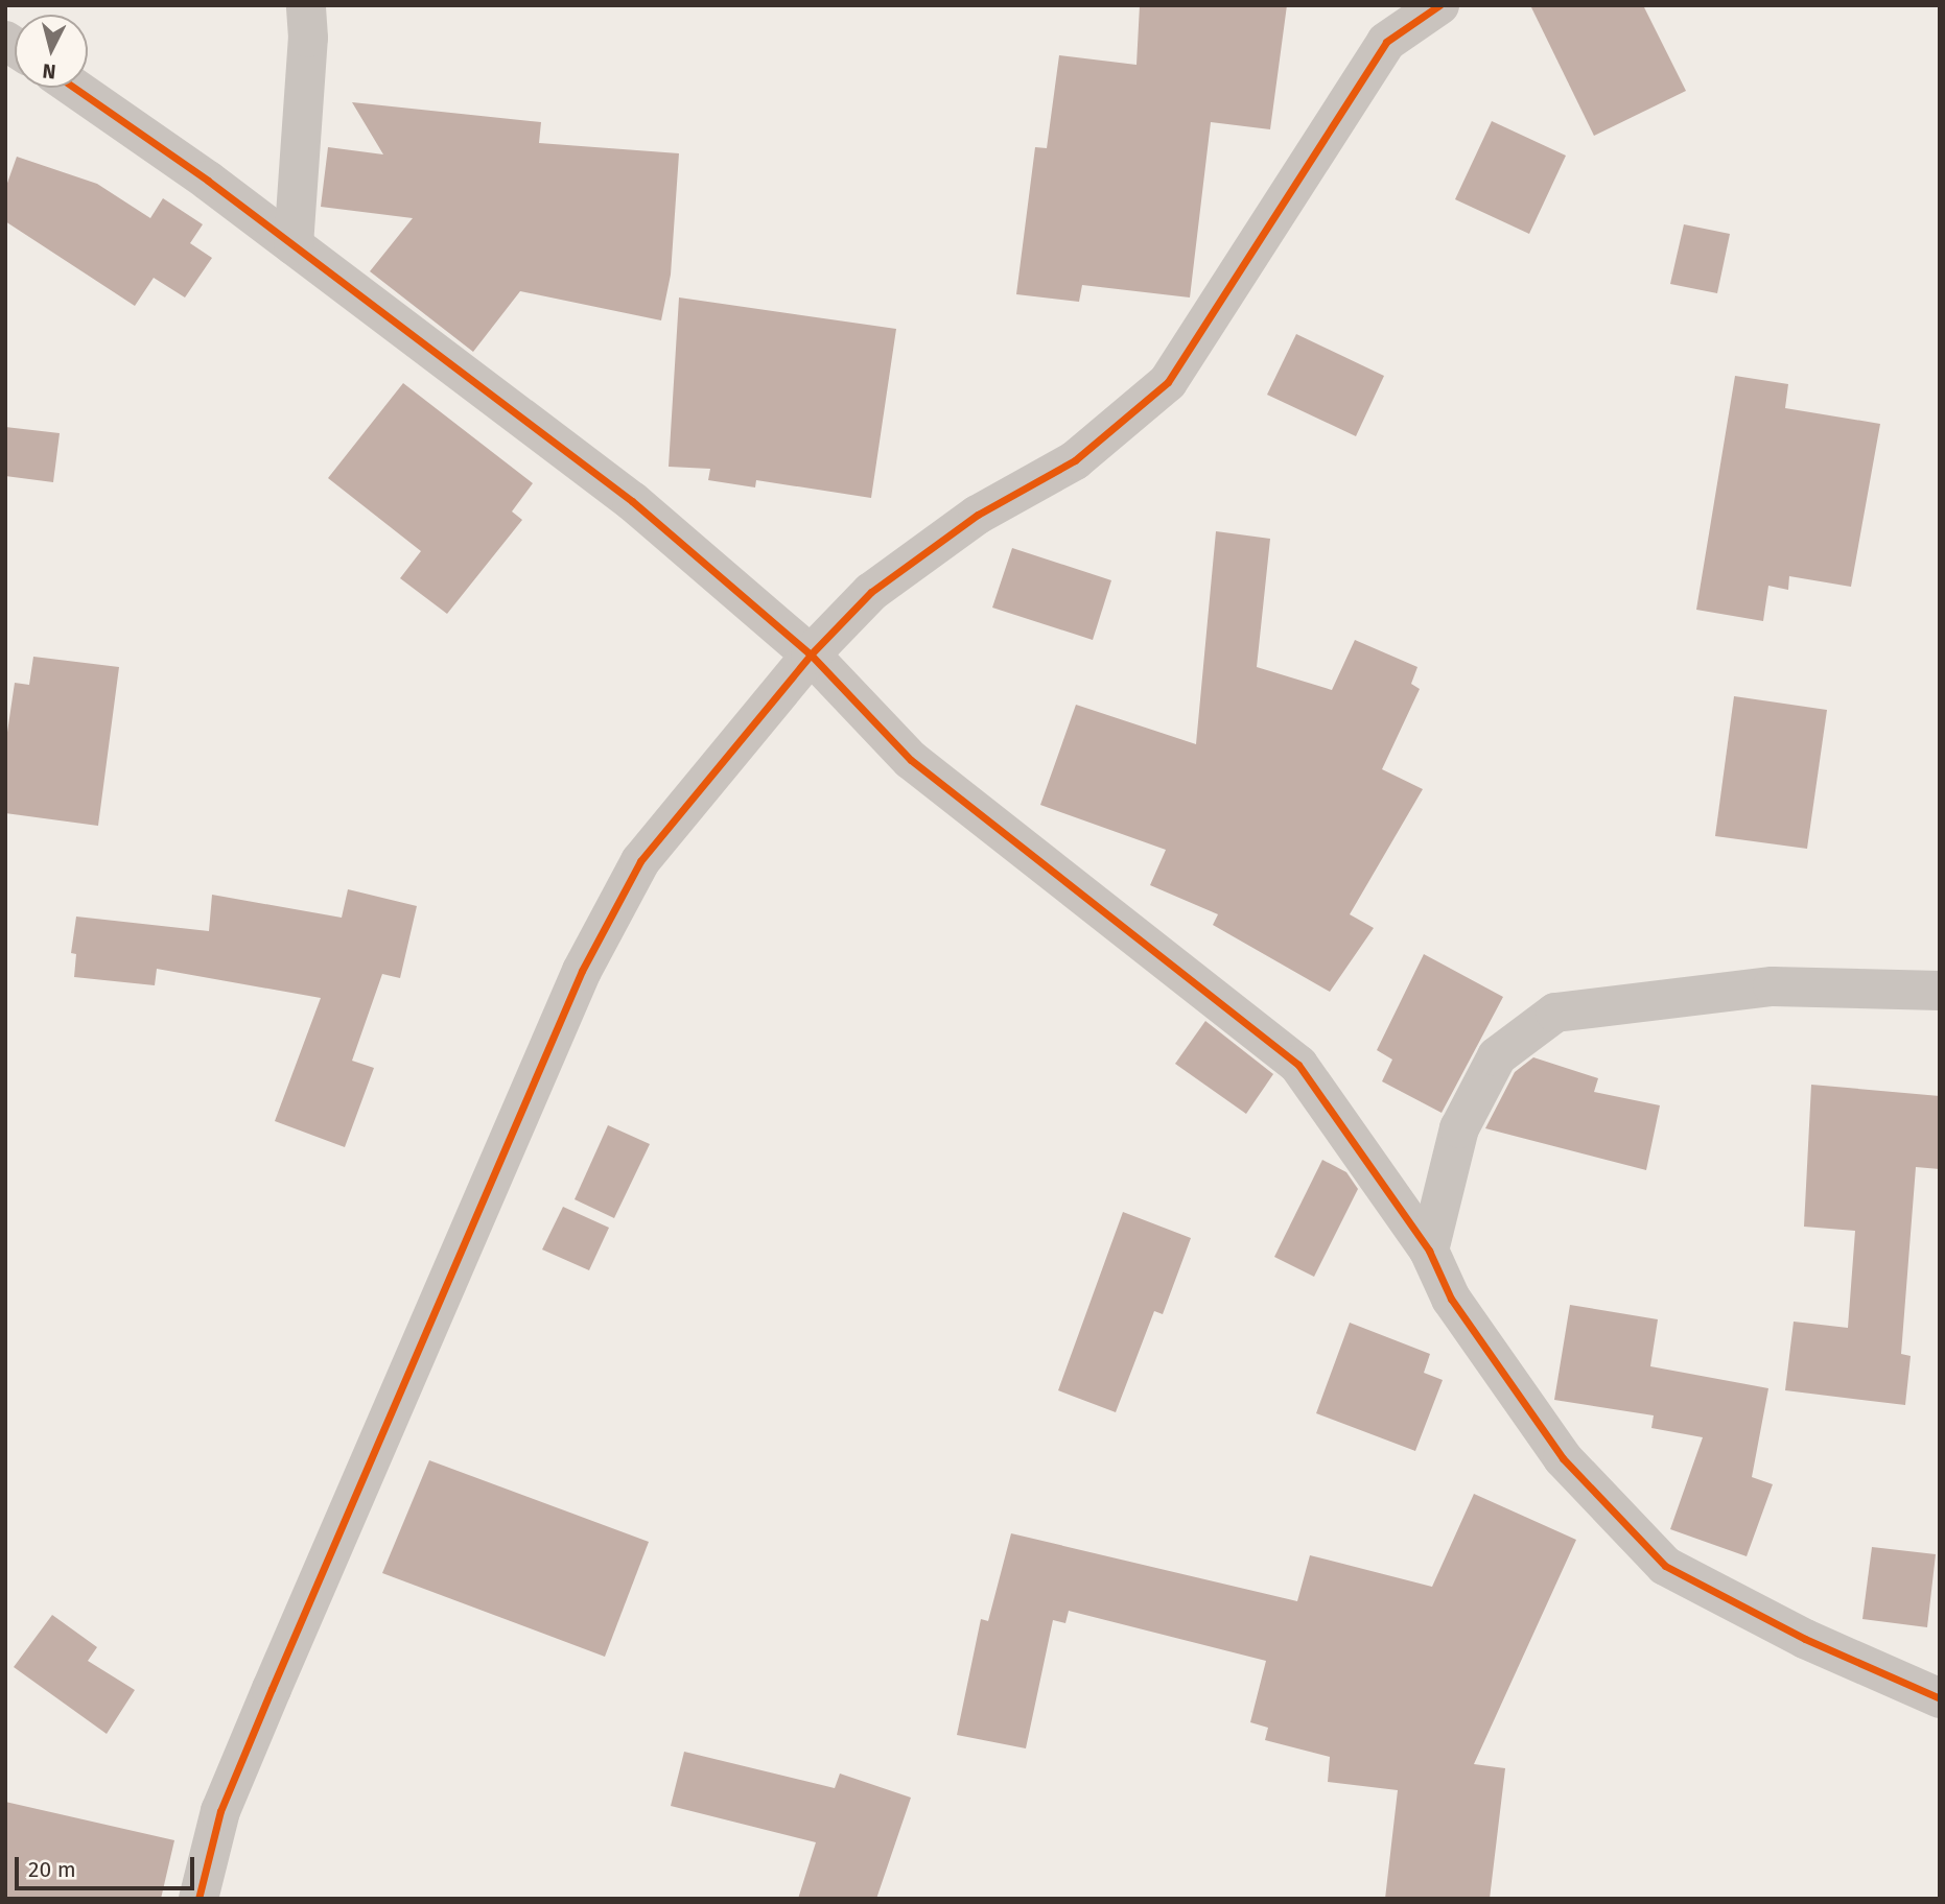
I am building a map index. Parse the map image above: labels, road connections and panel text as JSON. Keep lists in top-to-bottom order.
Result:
{
  "scale_bar": "20 m",
  "north": "bottom"
}
